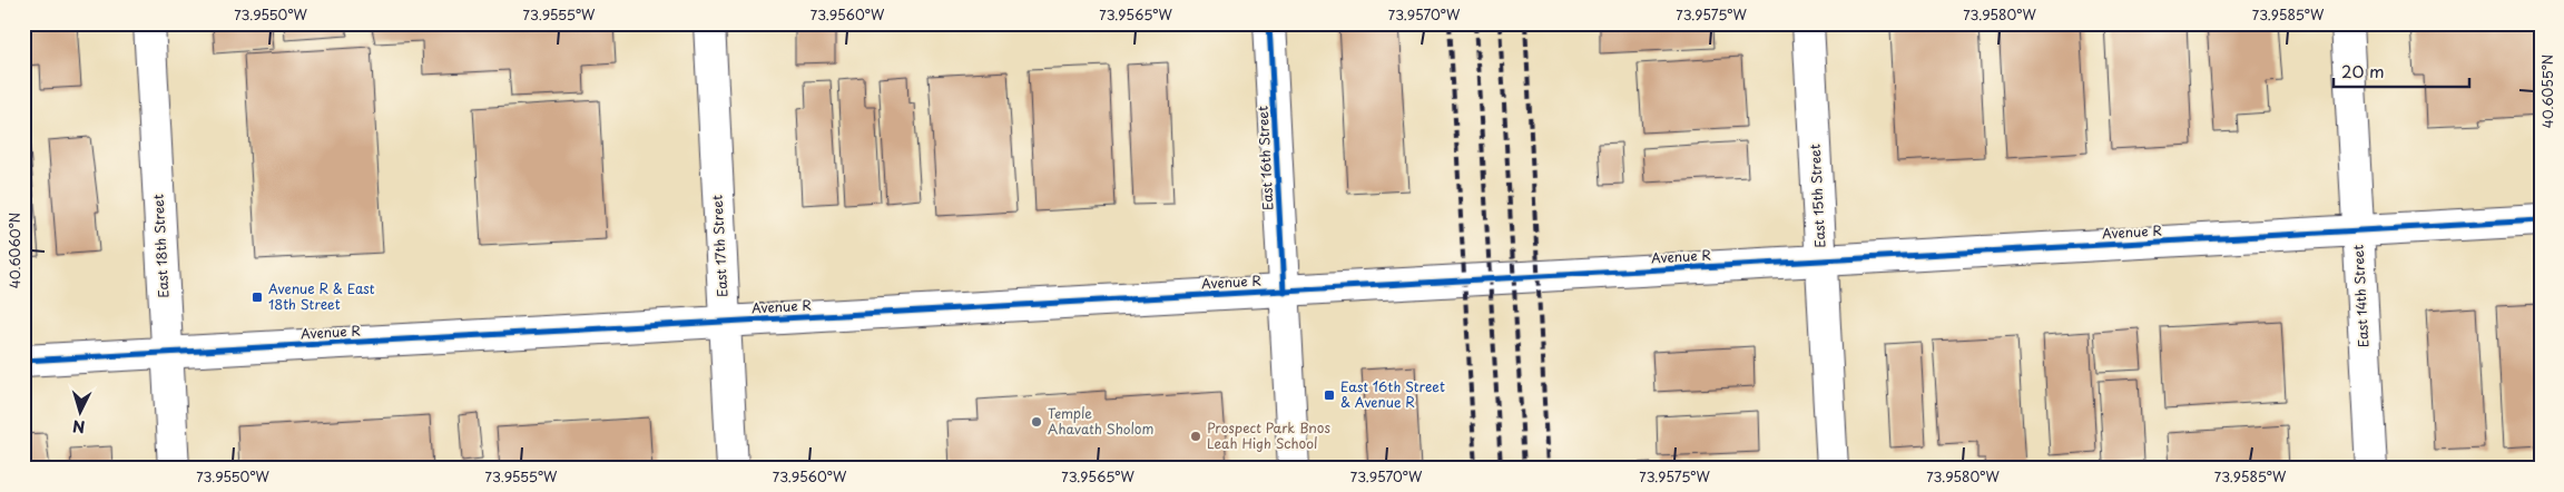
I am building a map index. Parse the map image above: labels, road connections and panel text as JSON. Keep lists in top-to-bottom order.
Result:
{
  "streets": {
    "street": [
      "East 16th Street",
      "East 15th Street",
      "Avenue R",
      "East 18th Street",
      "East 17th Street",
      "East 14th Street"
    ]
  },
  "crossings": [
    ["East 16th Street", "Avenue R"],
    ["East 15th Street", "Avenue R"],
    ["Avenue R", "East 18th Street"],
    ["Avenue R", "East 17th Street"],
    ["Avenue R", "East 14th Street"]
  ],
  "places": {
    "transit": ["Avenue R & East 18th Street", "East 16th Street & Avenue R"],
    "other": ["Temple Ahavath Sholom", "Prospect Park Bnos Leah High School"]
  },
  "scale_bar": "20 m",
  "north": "bottom",
  "coordinates": [
    "73.9550°W",
    "73.9555°W",
    "73.9560°W",
    "73.9565°W",
    "73.9570°W",
    "73.9575°W",
    "73.9580°W",
    "73.9585°W",
    "40.6055°N",
    "40.6060°N"
  ]
}
